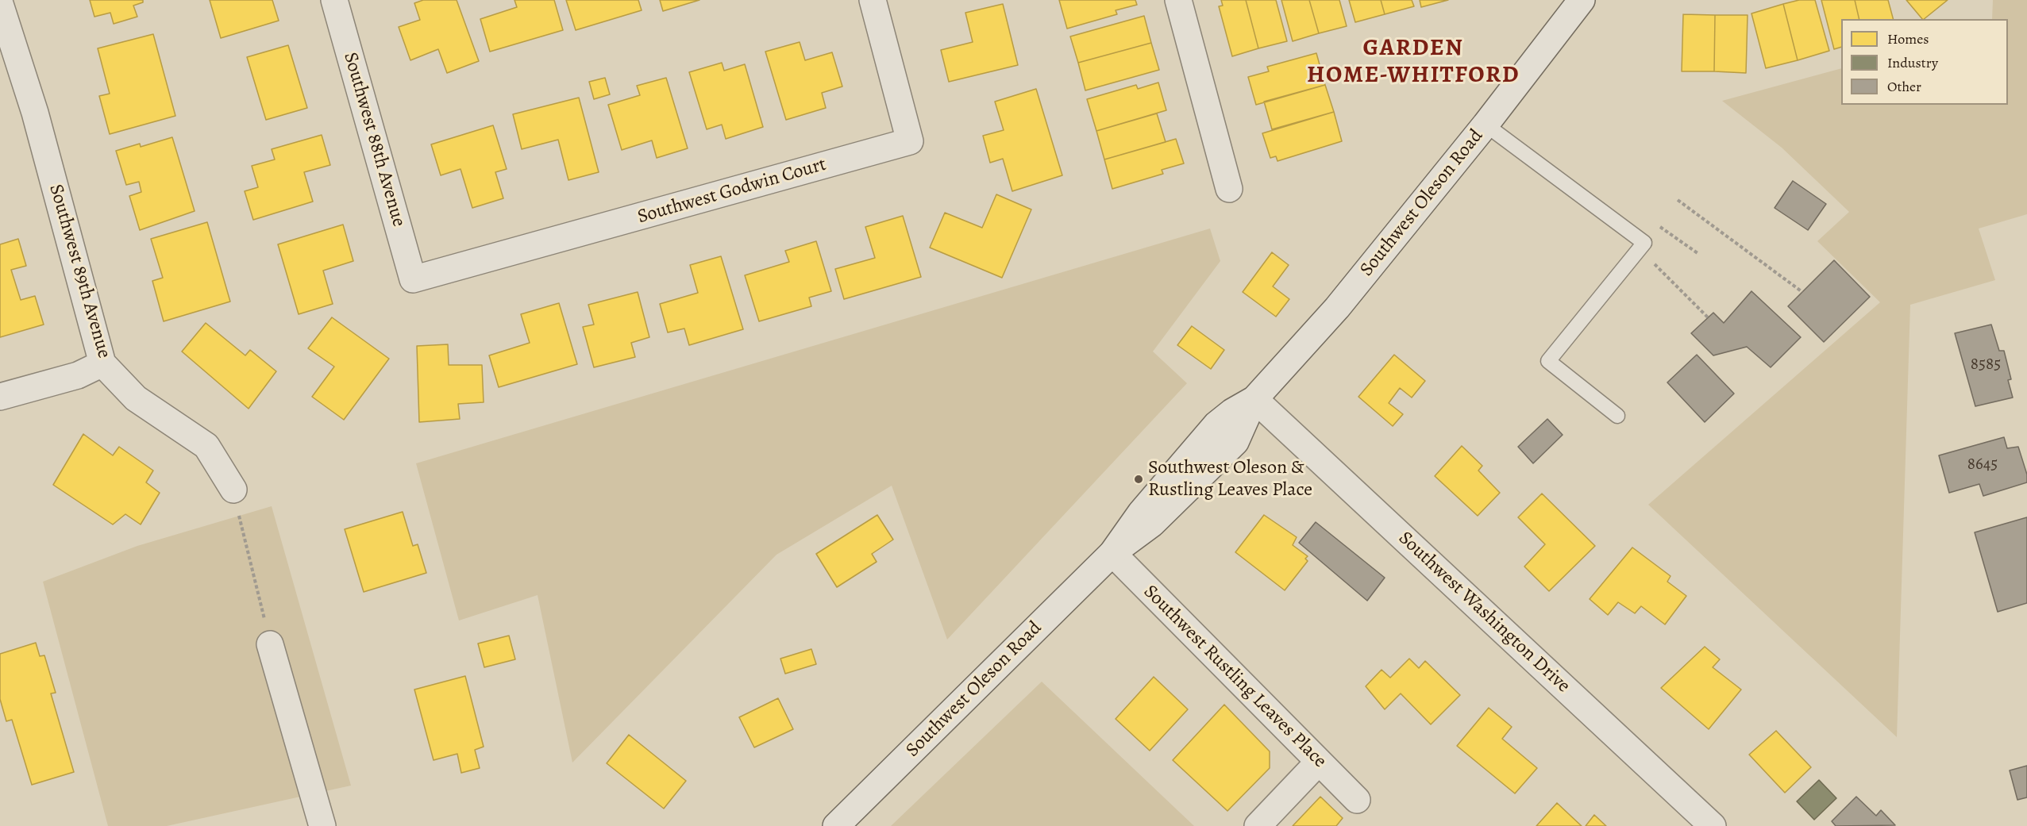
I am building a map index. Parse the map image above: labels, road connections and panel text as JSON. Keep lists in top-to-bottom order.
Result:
{
  "streets": {
    "street": [
      "Southwest 88th Avenue",
      "Southwest Godwin Court",
      "Southwest Oleson Road",
      "Southwest 89th Avenue",
      "Southwest Washington Drive",
      "Southwest Rustling Leaves Place"
    ]
  },
  "crossings": [
    ["Southwest 88th Avenue", "Southwest Godwin Court"],
    ["Southwest Oleson Road", "Southwest Washington Drive"],
    ["Southwest Oleson Road", "Southwest Rustling Leaves Place"]
  ],
  "districts": ["GARDEN HOME-WHITFORD"],
  "places": ["Southwest Oleson & Rustling Leaves Place"],
  "house_numbers": ["8585", "8645"],
  "legend": ["Homes", "Industry", "Other"]
}
